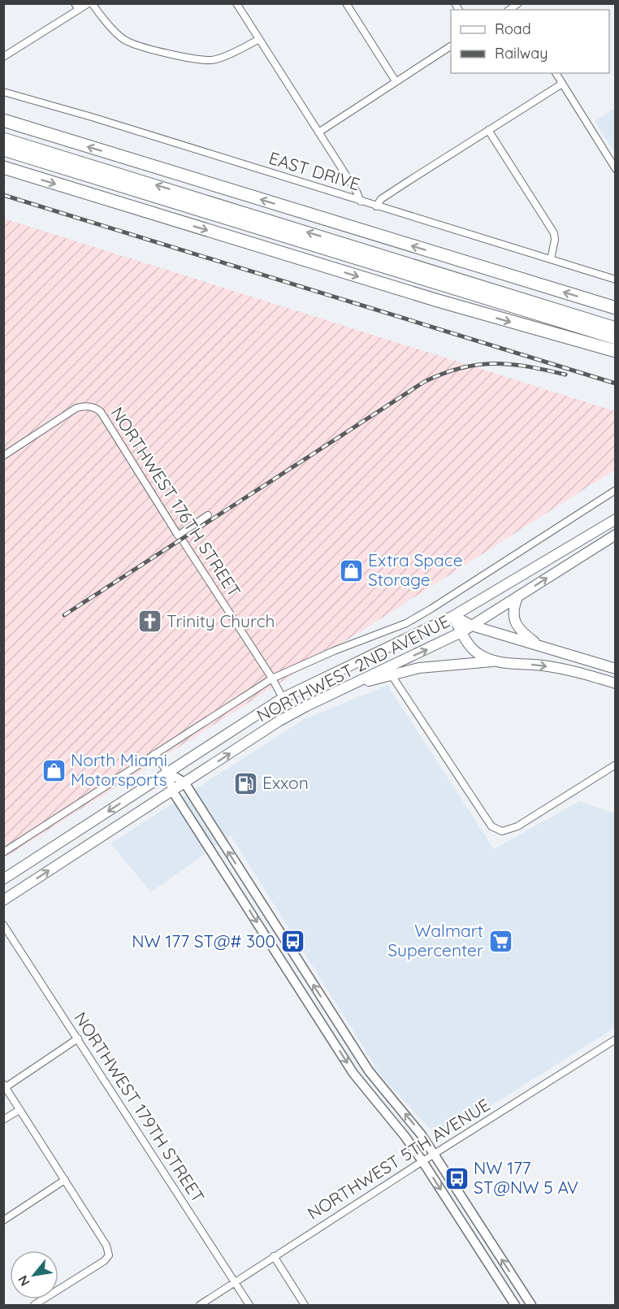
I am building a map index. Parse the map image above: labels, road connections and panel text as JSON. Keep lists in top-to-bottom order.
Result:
{
  "streets": {
    "main road": ["NORTHWEST 2ND AVENUE"],
    "street": [
      "EAST DRIVE",
      "NORTHWEST 176TH STREET",
      "NORTHWEST 179TH STREET",
      "NORTHWEST 5TH AVENUE"
    ]
  },
  "crossings": [
    ["NORTHWEST 176TH STREET", "NORTHWEST 2ND AVENUE"],
    ["NORTHWEST 179TH STREET", "NORTHWEST 5TH AVENUE"]
  ],
  "places": {
    "shop": ["Extra Space Storage", "North Miami Motorsports"],
    "church": ["Trinity Church"],
    "fuel station": ["Exxon"],
    "supermarket": ["Walmart Supercenter"],
    "bus stop": ["NW 177 ST@# 300", "NW 177 ST@NW 5 AV"]
  },
  "legend": ["Road", "Railway"],
  "north": "bottom left"
}
